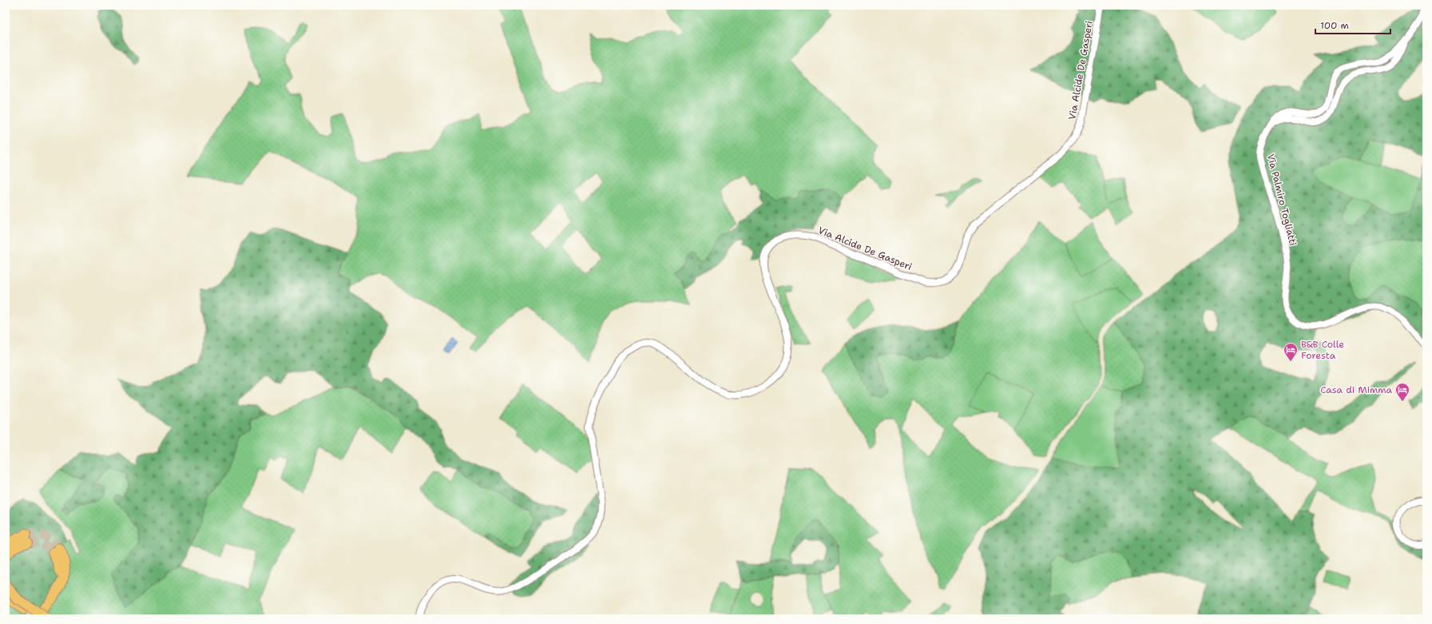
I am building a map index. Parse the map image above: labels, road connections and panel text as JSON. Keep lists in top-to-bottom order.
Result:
{
  "streets": {
    "street": ["Via Alcide De Gasperi", "Via Palmiro Togliatti"]
  },
  "places": {
    "hotel": ["B&B Colle Foresta", "Casa di Mimma"]
  },
  "scale_bar": "100 m"
}
